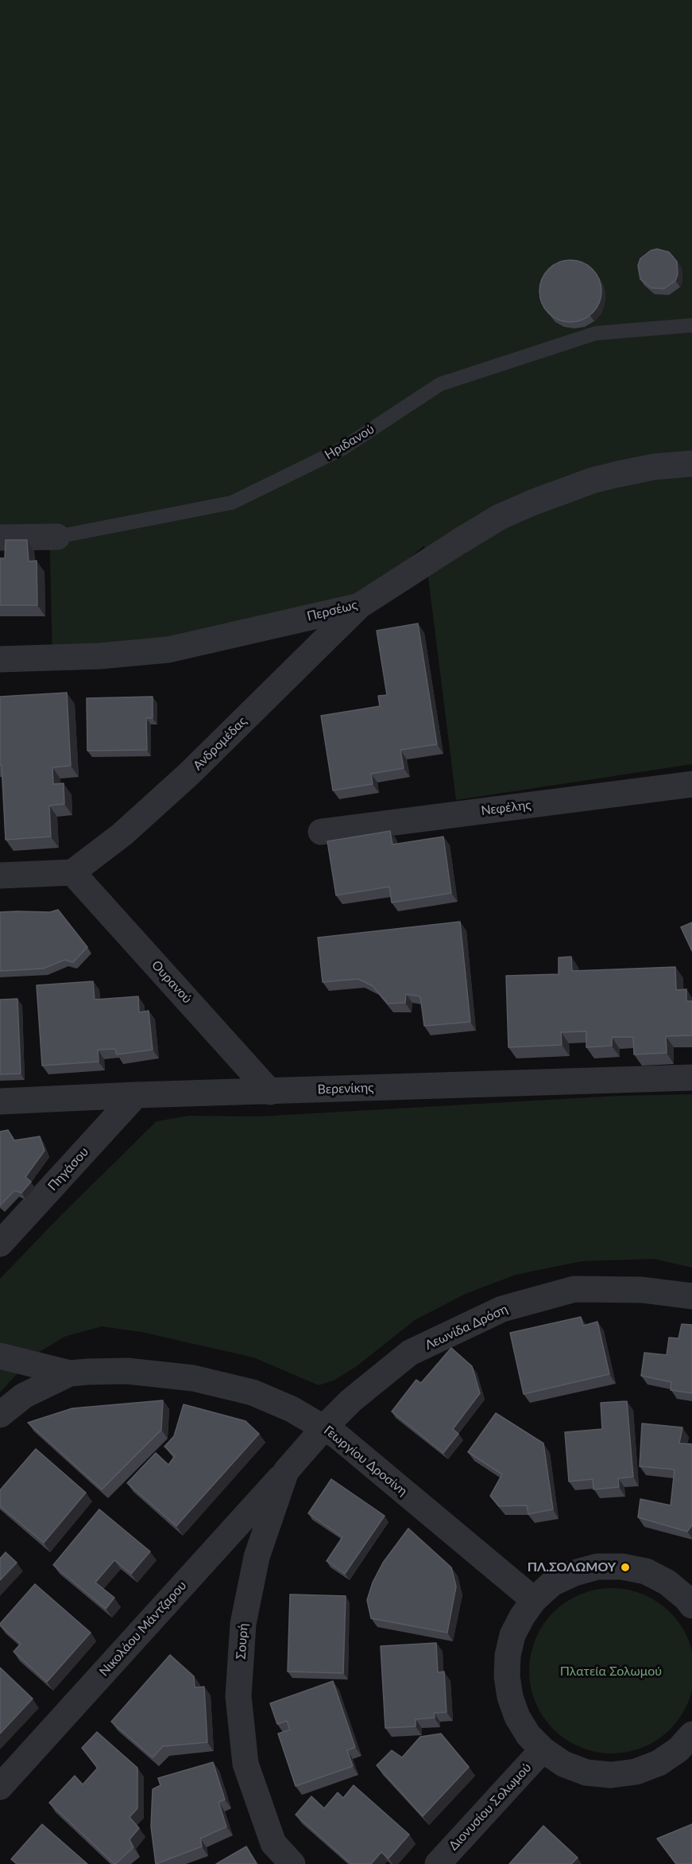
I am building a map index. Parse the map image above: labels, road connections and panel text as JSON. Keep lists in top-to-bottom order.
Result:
{
  "streets": {
    "street": [
      "Ηριδανού",
      "Περσέως",
      "Ανδρομέδας",
      "Νεφέλης",
      "Ουρανού",
      "Βερενίκης",
      "Πηγάσου",
      "Λεωνίδα Δρόση",
      "Γεωργίου Δροσίνη",
      "Νικολάου Μάντζαρου",
      "Σουρή",
      "Διονυσίου Σολωμού"
    ]
  },
  "crossings": [
    ["Περσέως", "Ανδρομέδας"],
    ["Ανδρομέδας", "Ουρανού"],
    ["Ουρανού", "Βερενίκης"],
    ["Βερενίκης", "Πηγάσου"],
    ["Λεωνίδα Δρόση", "Γεωργίου Δροσίνη"],
    ["Λεωνίδα Δρόση", "Σουρή"],
    ["Γεωργίου Δροσίνη", "Σουρή"],
    ["Νικολάου Μάντζαρου", "Σουρή"]
  ],
  "parks": ["Πλατεία Σολωμού"],
  "places": ["ΠΛ.ΣΟΛΩΜΟΥ"]
}
